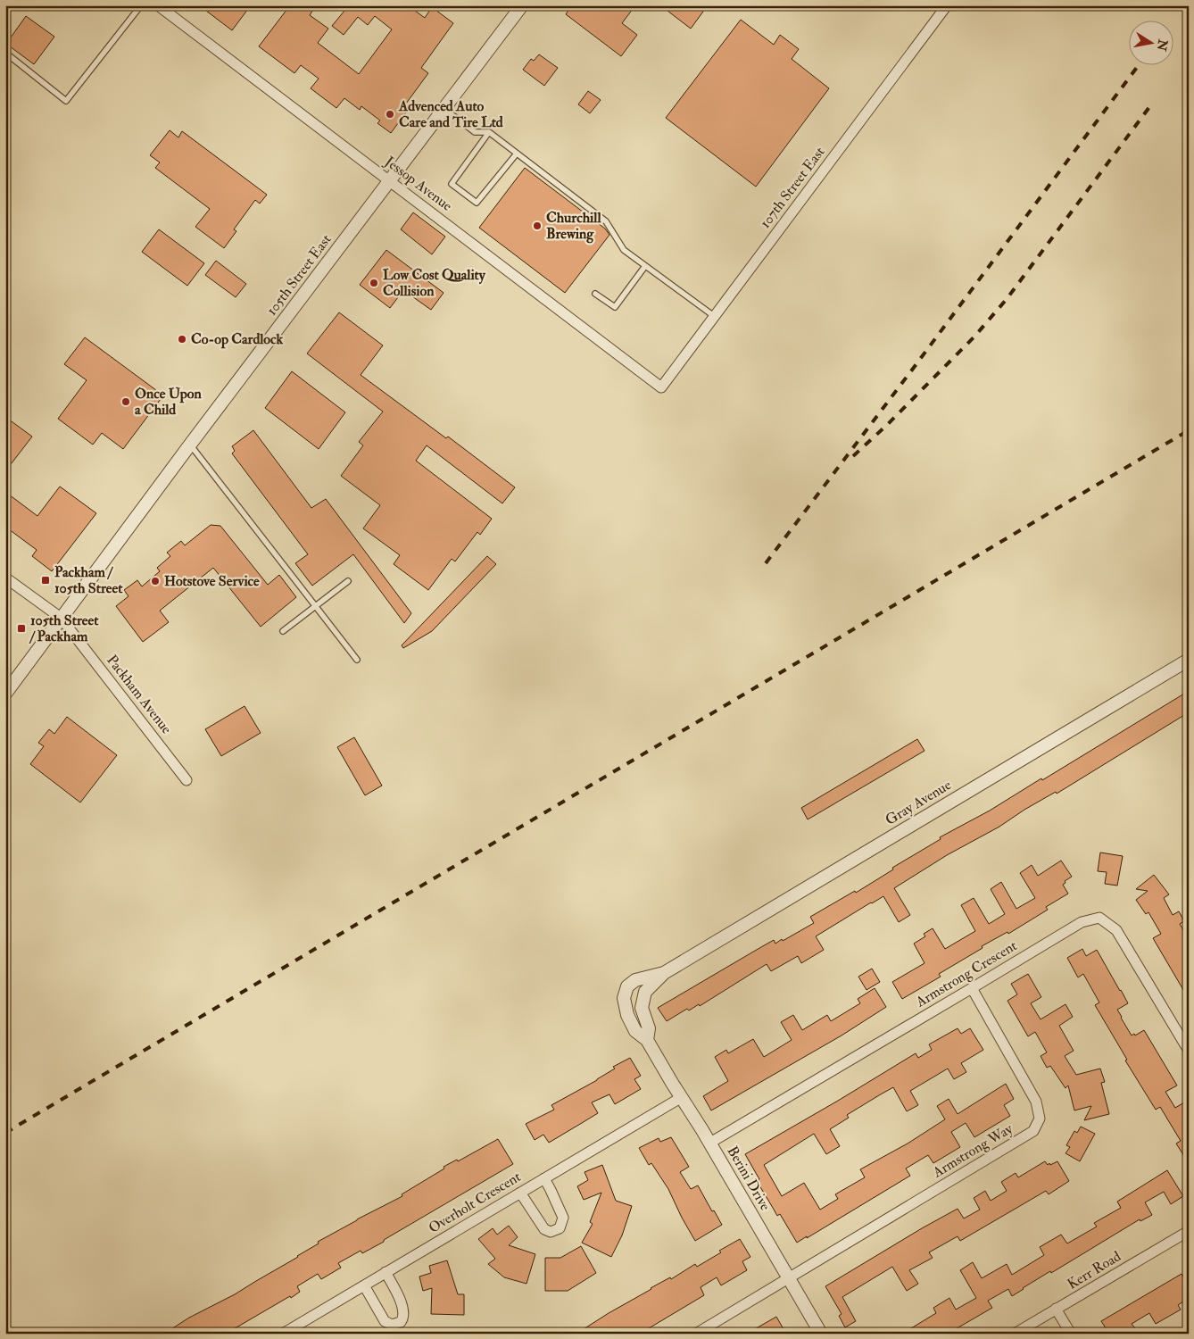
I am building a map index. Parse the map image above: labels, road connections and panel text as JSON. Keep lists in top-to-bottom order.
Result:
{
  "streets": {
    "street": [
      "Jessop Avenue",
      "107th Street East",
      "105th Street East",
      "Packham Avenue",
      "Gray Avenue",
      "Armstrong Crescent",
      "Armstrong Way",
      "Berini Drive",
      "Overholt Crescent",
      "Kerr Road"
    ]
  },
  "crossings": [
    ["Jessop Avenue", "107th Street East"],
    ["Jessop Avenue", "105th Street East"],
    ["105th Street East", "Packham Avenue"],
    ["Gray Avenue", "Berini Drive"],
    ["Armstrong Crescent", "Armstrong Way"],
    ["Armstrong Crescent", "Berini Drive"],
    ["Armstrong Way", "Berini Drive"],
    ["Berini Drive", "Overholt Crescent"]
  ],
  "places": {
    "other": [
      "Advenced Auto Care and Tire Ltd",
      "Churchill Brewing",
      "Low Cost Quality Collision",
      "Co-op Cardlock",
      "Once Upon a Child",
      "Hotstove Service"
    ],
    "transit": ["Packham / 105th Street", "105th Street / Packham"]
  },
  "north": "right"
}
